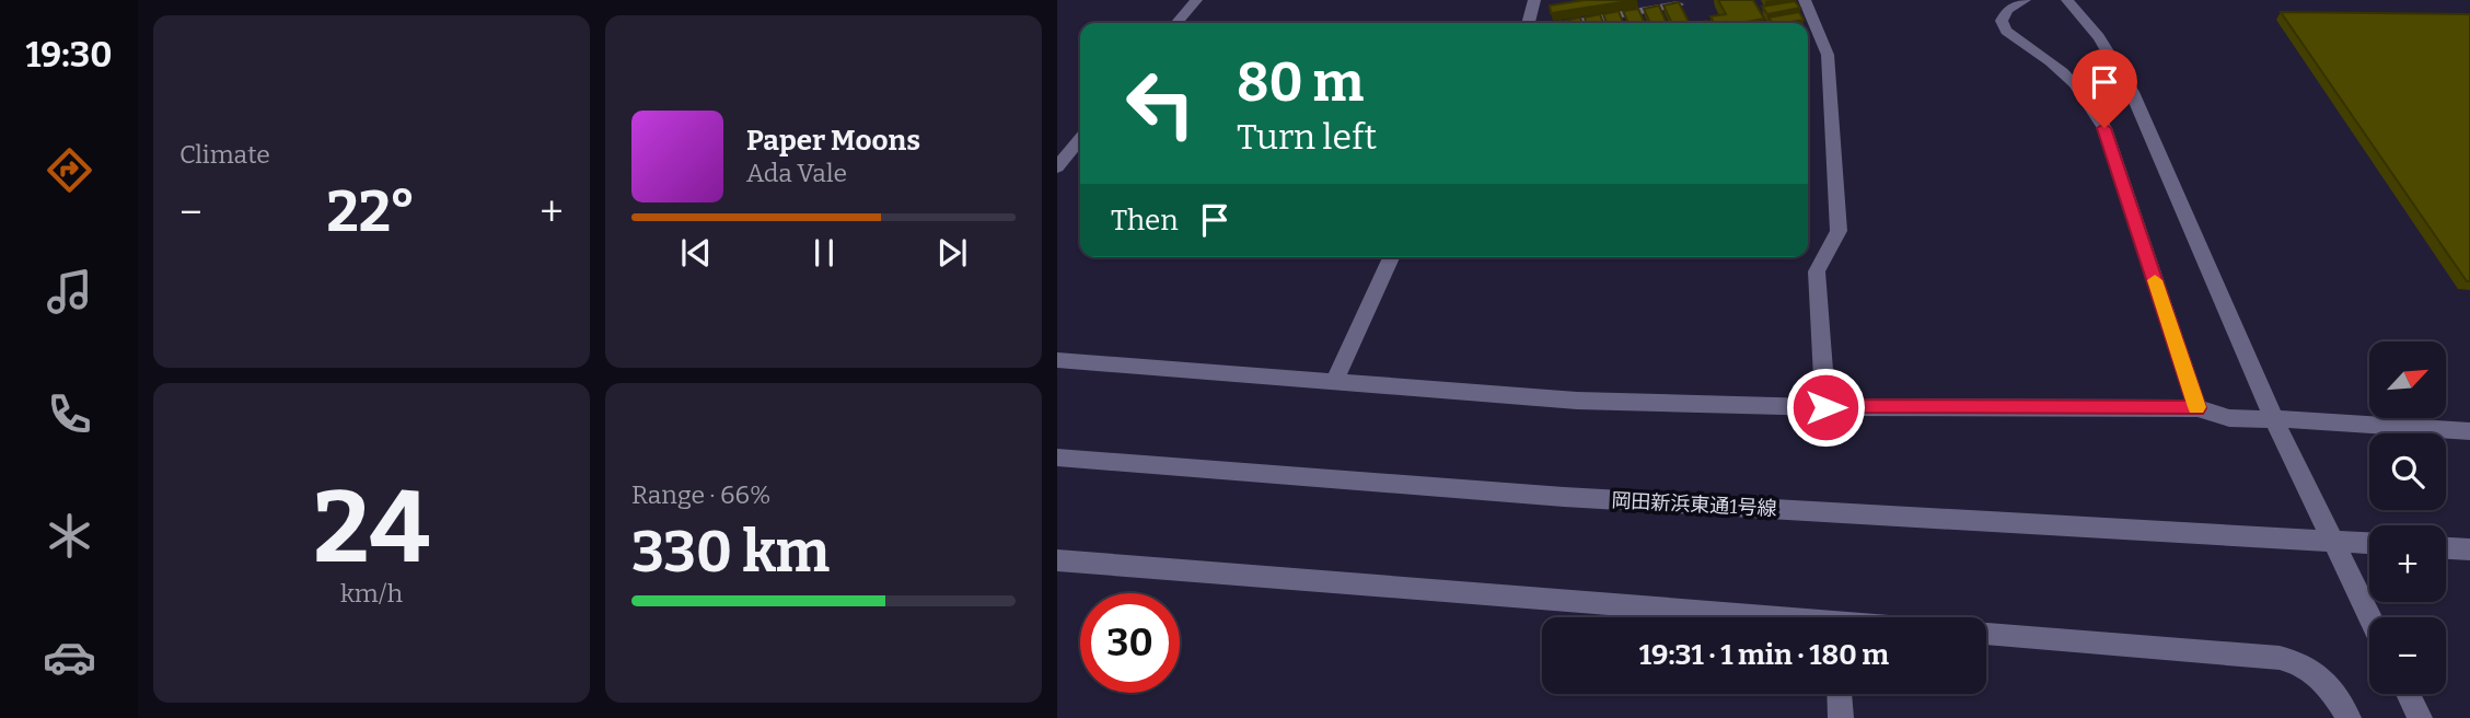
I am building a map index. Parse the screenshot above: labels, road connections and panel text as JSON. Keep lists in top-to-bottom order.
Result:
{
  "streets": {
    "street": ["岡田新浜東通1号線"]
  },
  "north": "top right",
  "page": {
    "tabs": "19:30",
    "tile": [
      "Climate",
      ["24", "km/h"],
      ["Range · 66%", "330 km"]
    ],
    "turn": ["80 m", "Turn left"],
    "song": ["Paper Moons", "Ada Vale"],
    "heat": ["−", "22°", "+"],
    "then": "Then",
    "map_buttons": ["+", "−"],
    "limit": "30",
    "trip": "19:31 · 1 min · 180 m"
  }
}
